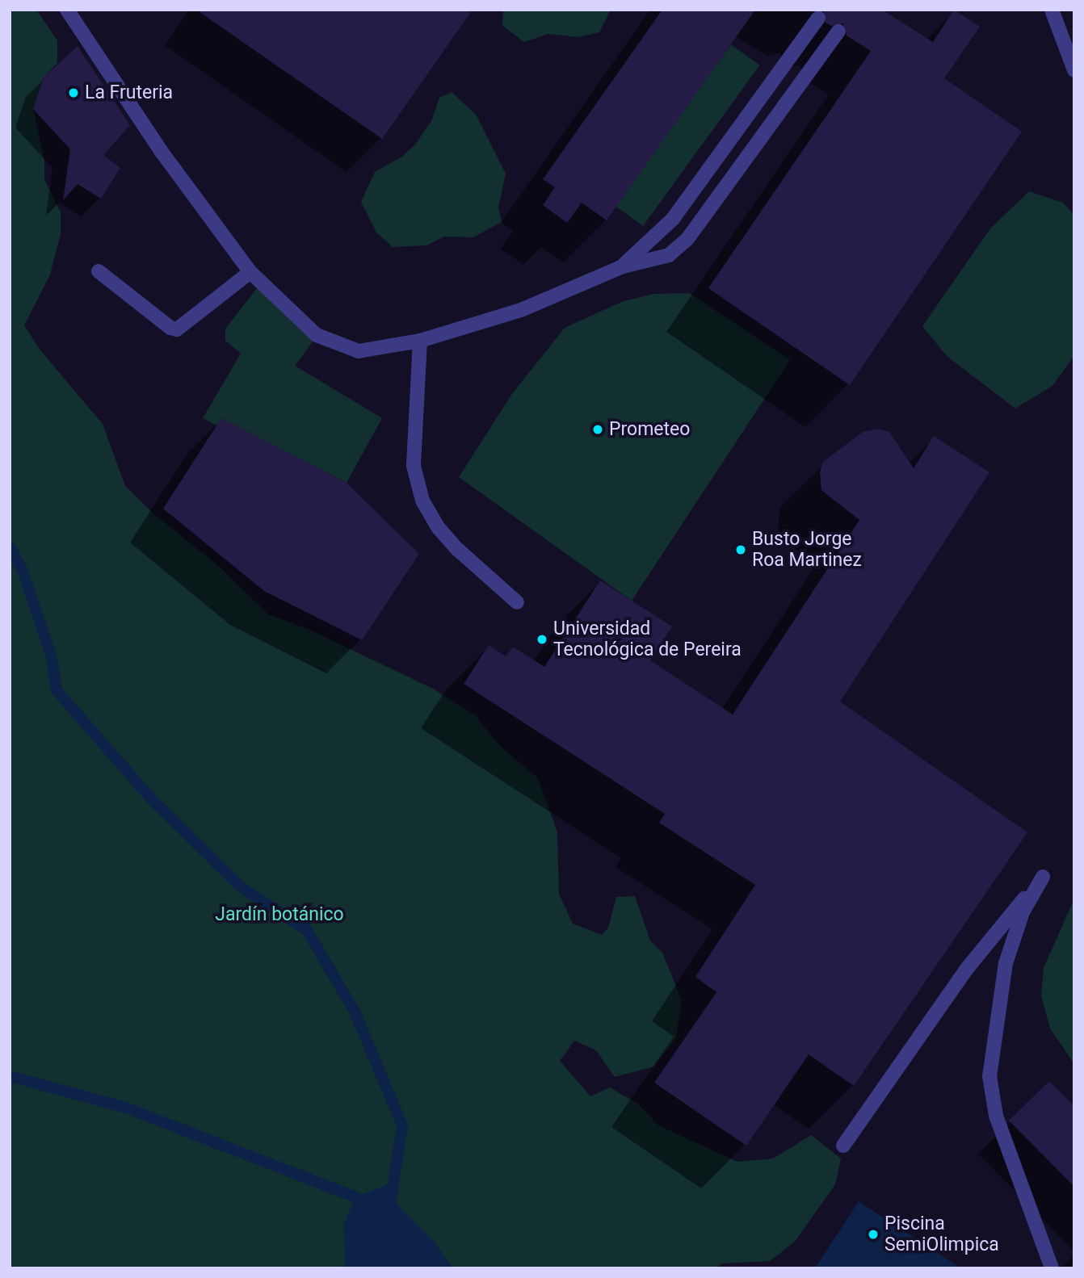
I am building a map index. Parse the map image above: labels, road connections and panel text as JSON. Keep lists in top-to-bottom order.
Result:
{
  "parks": ["Jardín botánico"],
  "places": [
    "La Fruteria",
    "Prometeo",
    "Busto Jorge Roa Martinez",
    "Universidad Tecnológica de Pereira",
    "Piscina SemiOlimpica"
  ]
}
